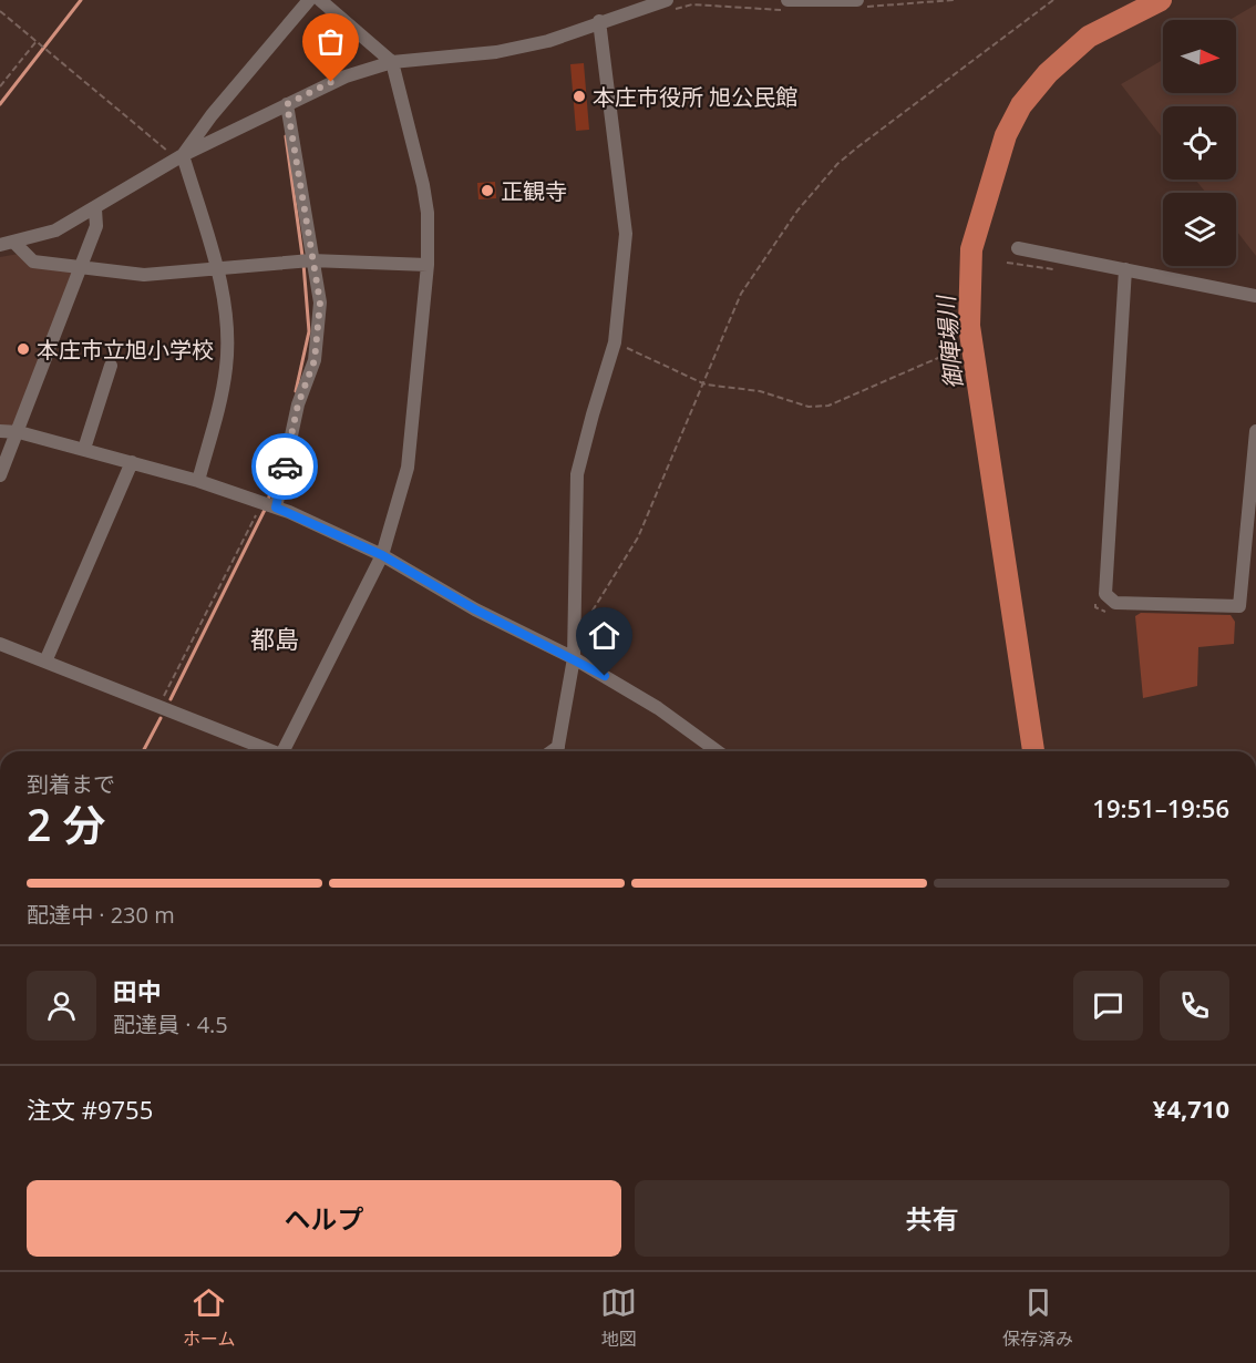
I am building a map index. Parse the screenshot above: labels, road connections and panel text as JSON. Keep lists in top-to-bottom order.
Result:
{
  "districts": ["都島"],
  "water": ["御陣場川"],
  "places": ["本庄市役所 旭公民館", "正観寺", "本庄市立旭小学校"],
  "north": "right",
  "page": {
    "heading": ["2 分", "到着まで", "19:51–19:56"],
    "panel": [
      "田中",
      "配達員 · 4.5",
      "注文 #9755",
      "¥4,710"
    ],
    "bar": "配達中 · 230 m",
    "buttons": ["ヘルプ", "共有"],
    "tabs": ["ホーム", "地図", "保存済み"]
  }
}
